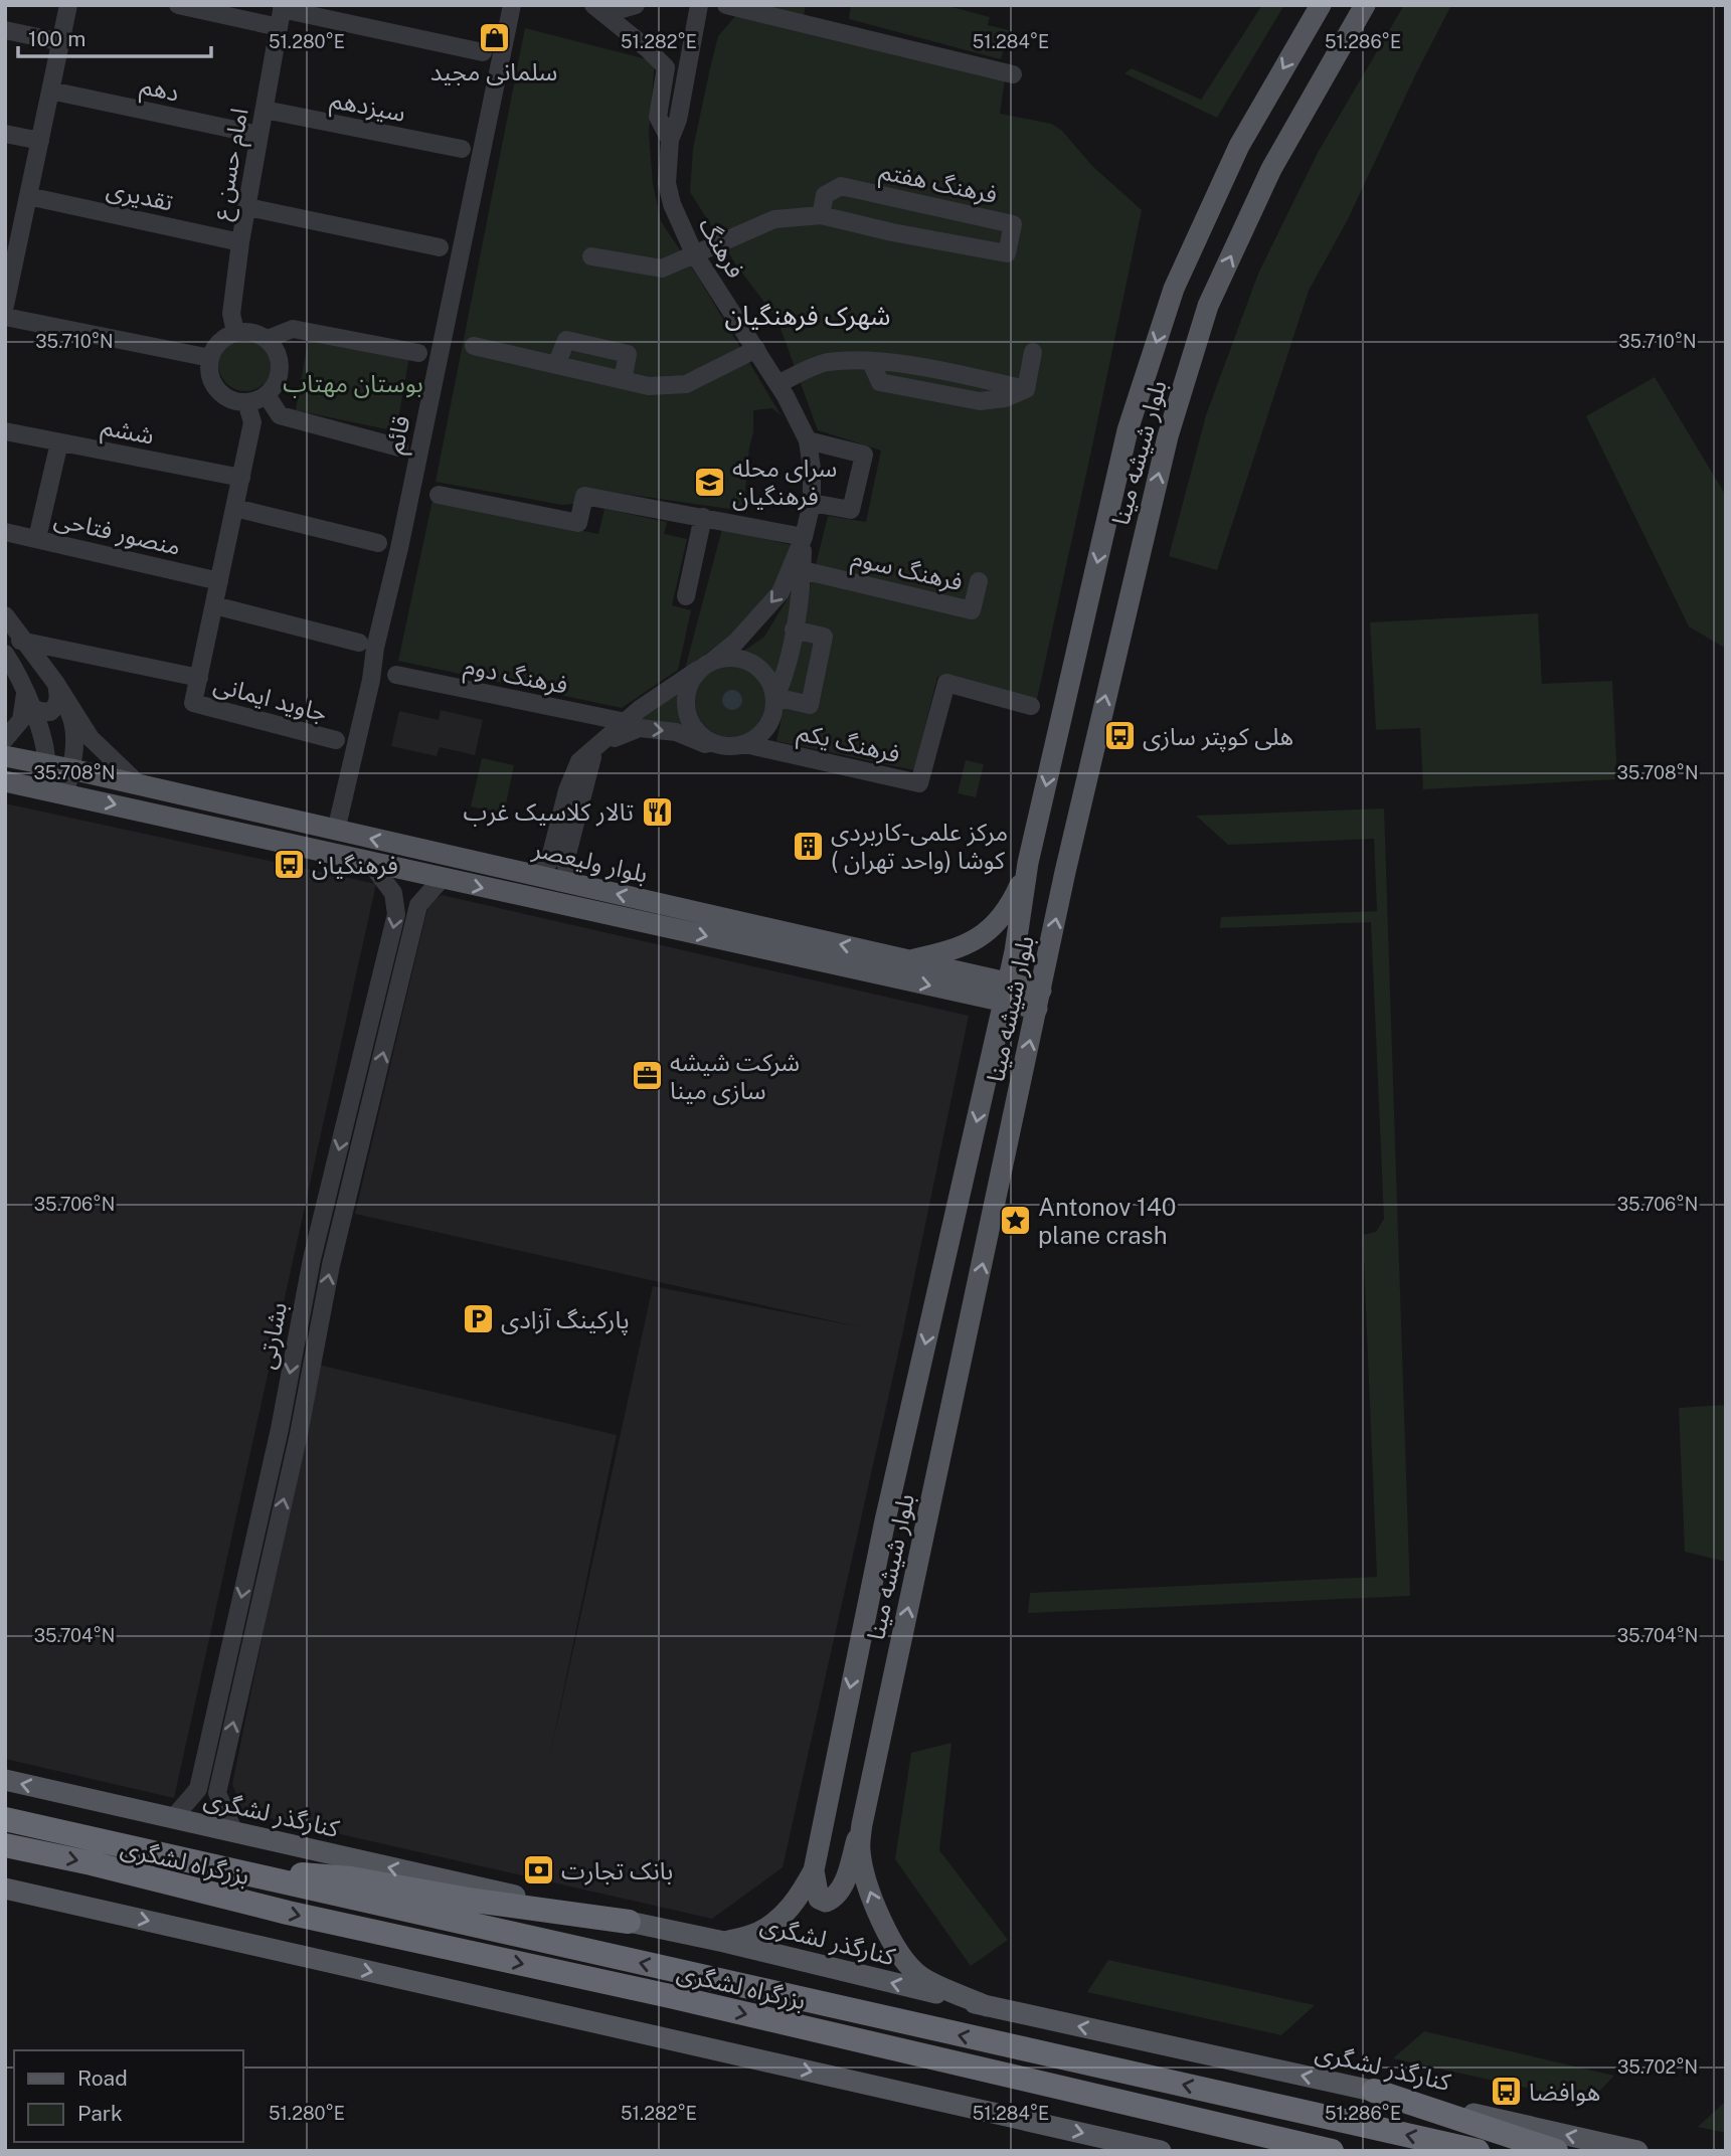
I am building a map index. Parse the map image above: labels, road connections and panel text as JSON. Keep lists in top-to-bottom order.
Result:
{
  "streets": {
    "highway": ["بزرگراه لشگری"],
    "main road": ["بلوار شیشه مینا", "بلوار ولیعصر", "کنارگذر لشگری"],
    "street": [
      "دهم",
      "سیزدهم",
      "امام حسن ع",
      "فرهنگ هفتم",
      "تقدیری",
      "فرهنگ",
      "ششم",
      "قائم",
      "منصور فتاحی",
      "فرهنگ سوم",
      "فرهنگ دوم",
      "جاوید ایمانی",
      "فرهنگ یکم",
      "بشارتی"
    ]
  },
  "crossings": [
    ["دهم", "امام حسن ع"],
    ["سیزدهم", "امام حسن ع"],
    ["امام حسن ع", "تقدیری"],
    ["فرهنگ هفتم", "فرهنگ"],
    ["فرهنگ", "فرهنگ سوم"],
    ["فرهنگ", "فرهنگ دوم"],
    ["فرهنگ", "فرهنگ یکم"],
    ["قائم", "بلوار ولیعصر"],
    ["بلوار شیشه مینا", "بلوار ولیعصر"],
    ["بلوار شیشه مینا", "کنارگذر لشگری"],
    ["بلوار ولیعصر", "بشارتی"],
    ["بشارتی", "کنارگذر لشگری"]
  ],
  "districts": ["شهرک فرهنگیان"],
  "parks": ["بوستان مهتاب"],
  "places": {
    "shop": ["سلمانی مجید"],
    "school or university": ["سرای محله فرهنگیان"],
    "bus stop": ["هلی کوپتر سازی", "فرهنگیان", "هوافضا"],
    "restaurant": ["تالار کلاسیک غرب"],
    "building": ["مرکز علمی-کاربردی کوشا (واحد تهران )"],
    "office": ["شرکت شیشه سازی مینا"],
    "place": ["Antonov 140 plane crash"],
    "parking": ["پارکینگ آزادی"],
    "bank": ["بانک تجارت"]
  },
  "legend": ["Road", "Park"],
  "scale_bar": "100 m",
  "coordinates": [
    "51.280°E",
    "51.282°E",
    "51.284°E",
    "51.286°E",
    "35.710°N",
    "35.708°N",
    "35.706°N",
    "35.704°N",
    "35.702°N"
  ]
}
